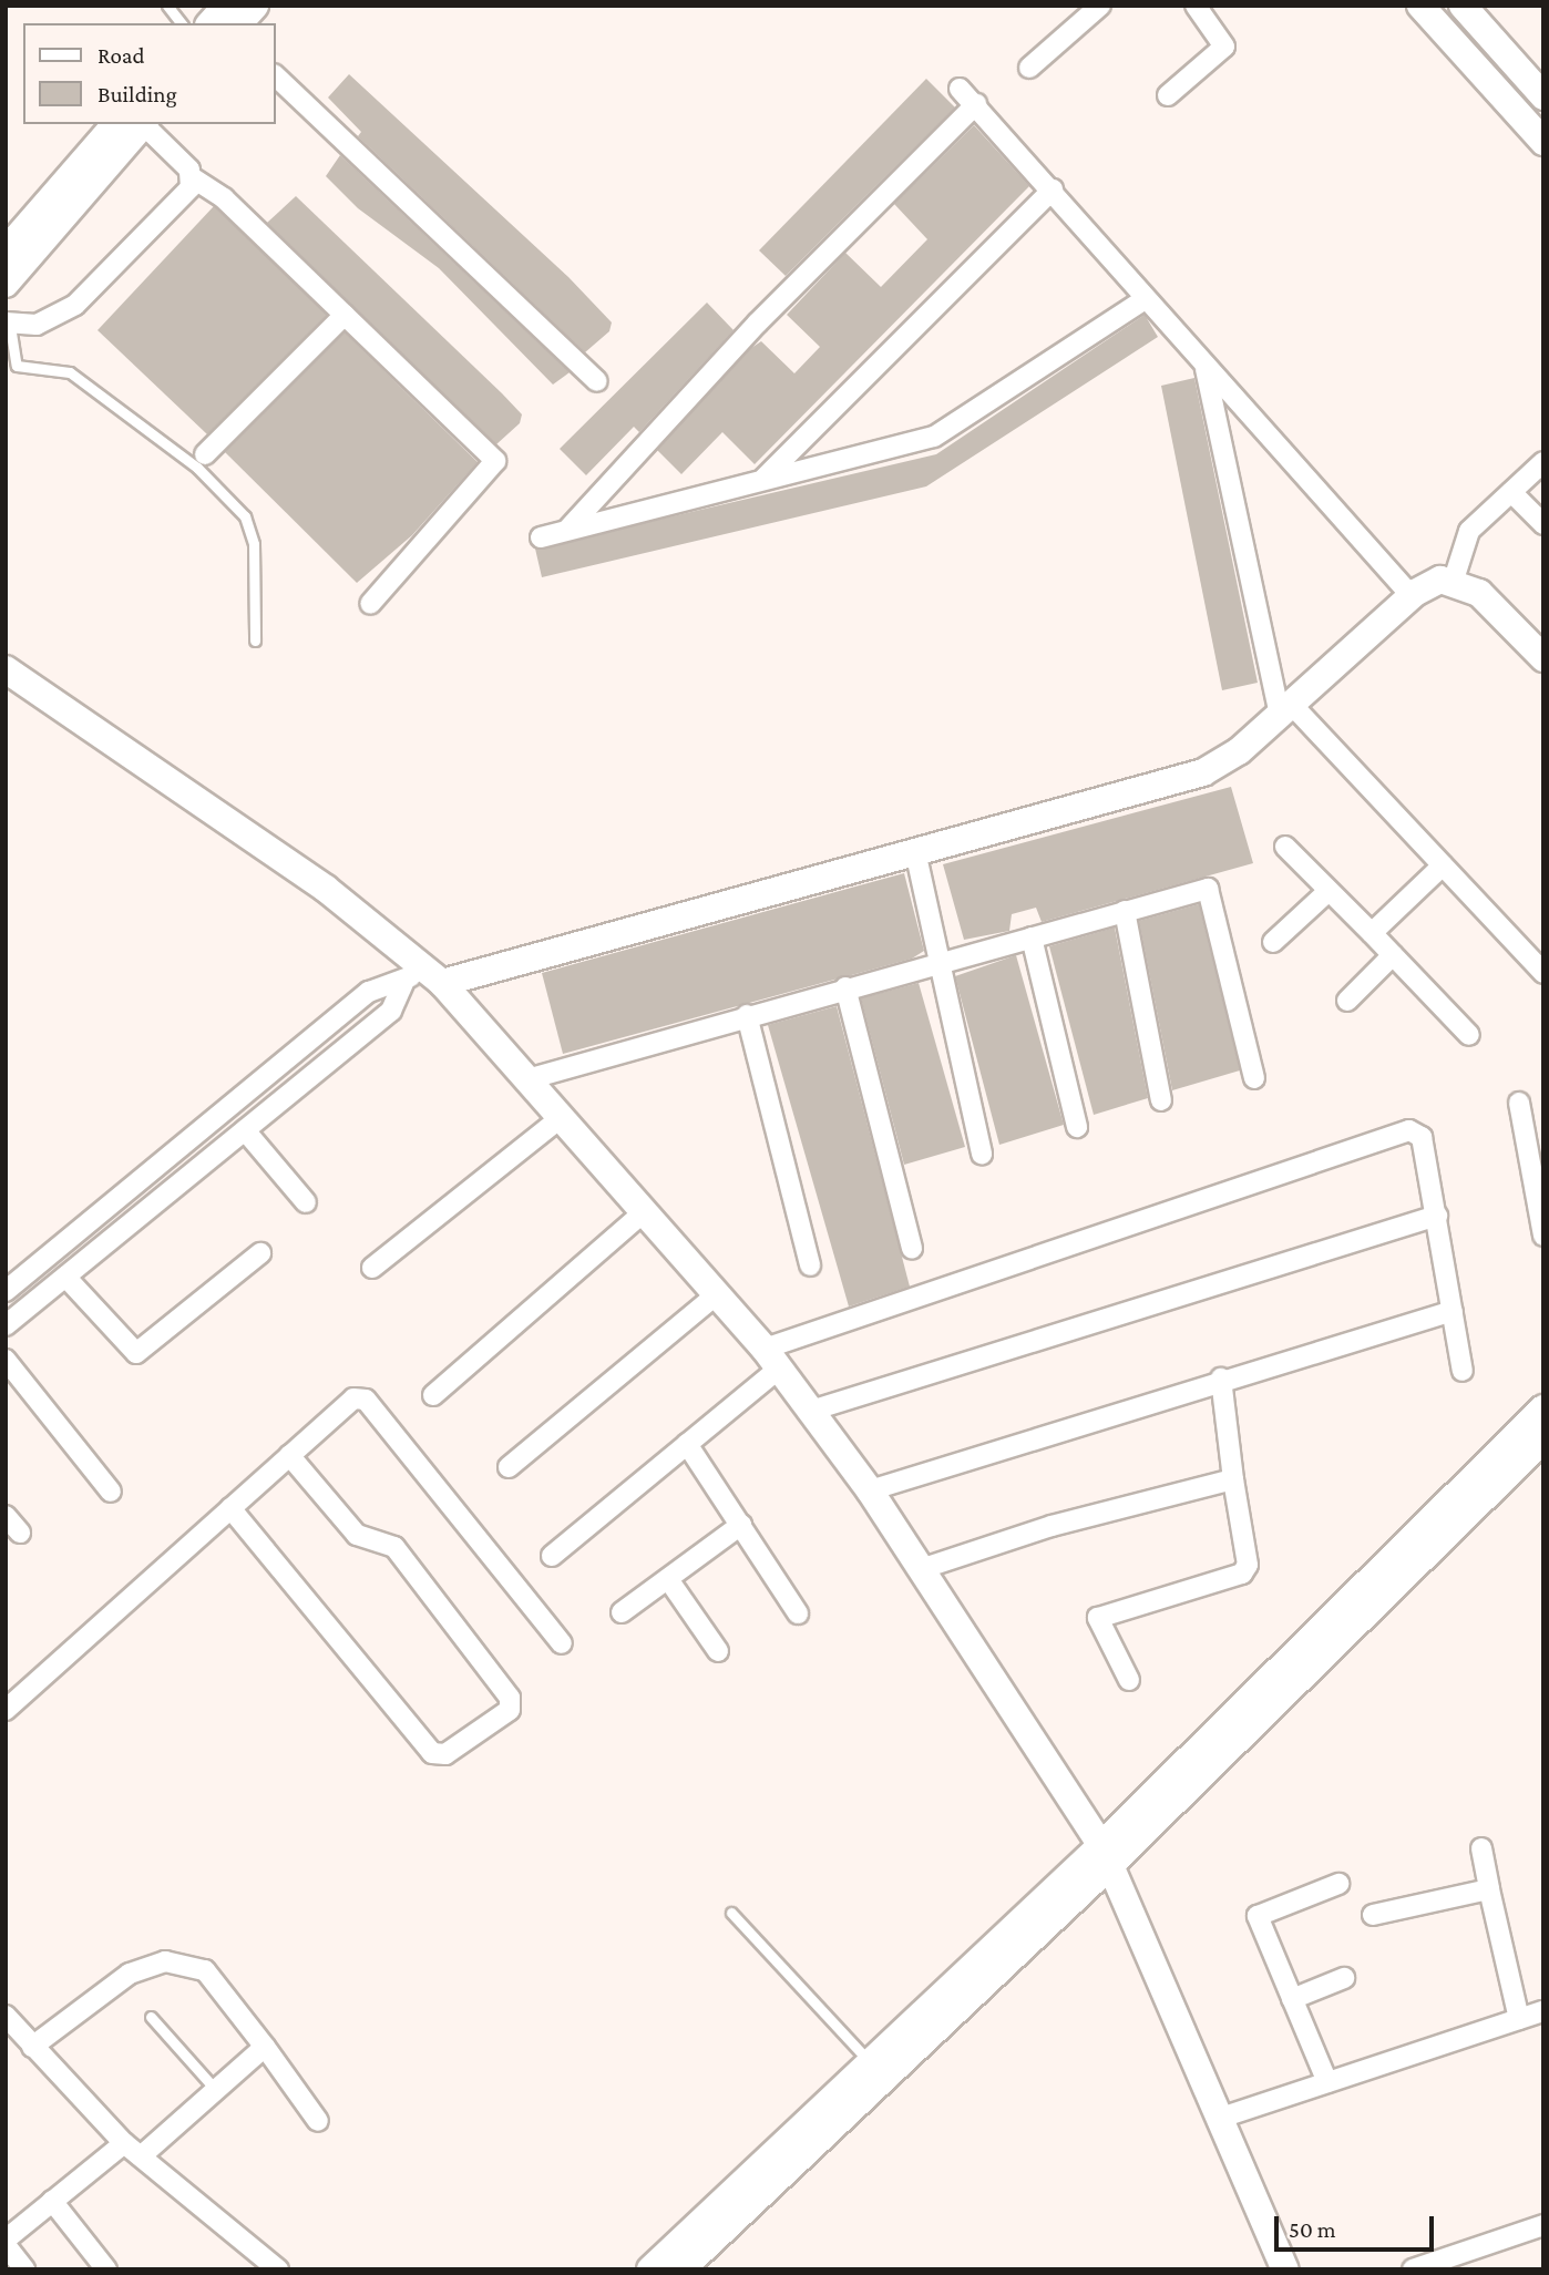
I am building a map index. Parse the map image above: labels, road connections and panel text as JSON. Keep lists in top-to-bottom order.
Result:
{
  "legend": ["Road", "Building"],
  "scale_bar": "50 m"
}
